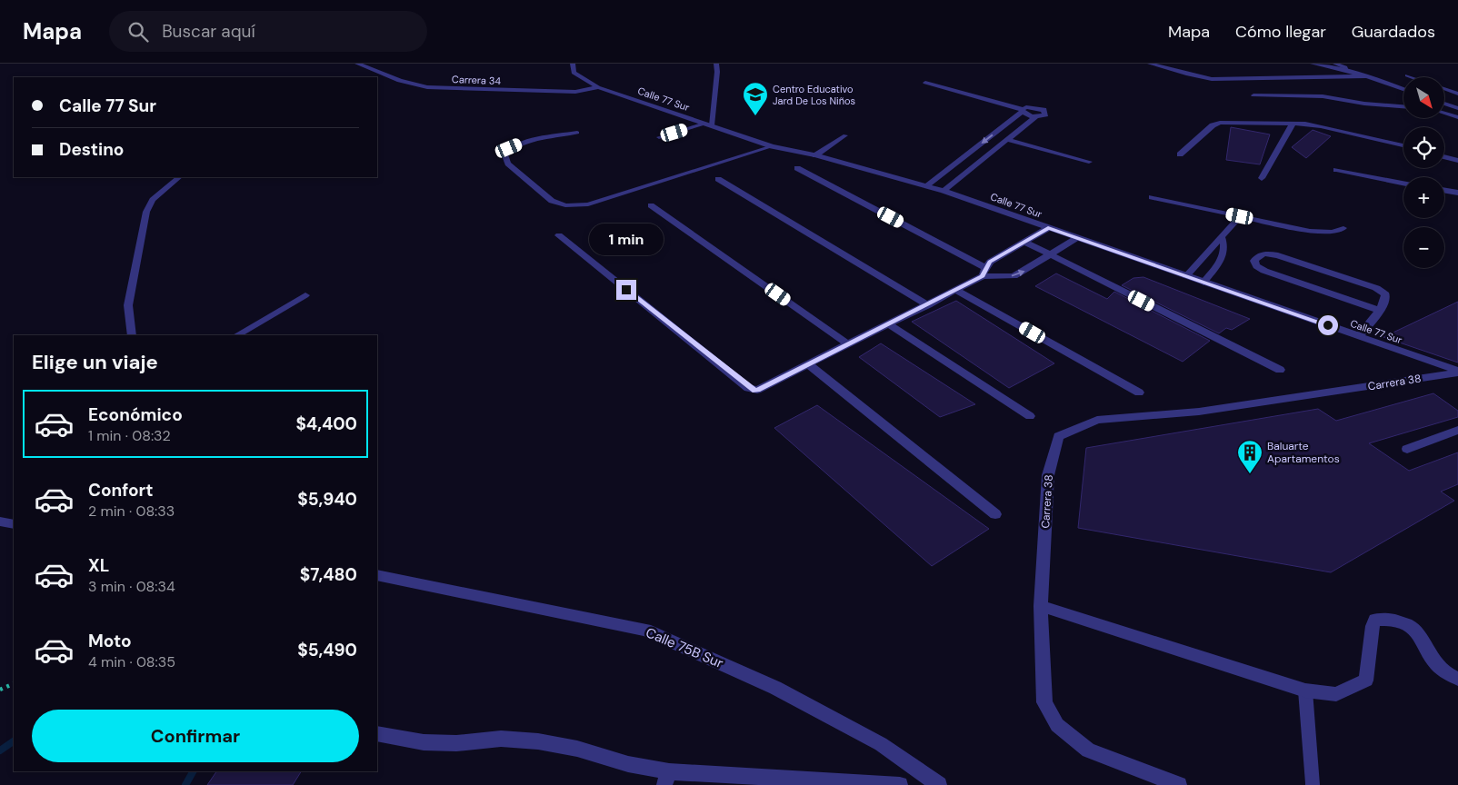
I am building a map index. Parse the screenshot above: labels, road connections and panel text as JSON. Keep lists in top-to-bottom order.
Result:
{
  "streets": {
    "street": [
      "Carrera 34",
      "Calle 77 Sur",
      "Carrera 38",
      "Calle 75B Sur"
    ]
  },
  "crossings": [
    ["Carrera 34", "Calle 77 Sur"],
    ["Calle 77 Sur", "Carrera 38"]
  ],
  "places": {
    "school or university": ["Centro Educativo Jard De Los Niños"],
    "building": ["Baluarte Apartamentos"]
  },
  "north": "bottom right",
  "page": {
    "header": "Mapa",
    "search": "Buscar aquí",
    "nav": ["Mapa", "Cómo llegar", "Guardados"],
    "map_buttons": ["+", "−"],
    "banner": ["Calle 77 Sur", "Destino"],
    "bubble": "1 min",
    "heading": "Elige un viaje",
    "list": [
      {
        "name": "Económico",
        "note": "1 min · 08:32",
        "value": "$4,400"
      },
      {
        "name": "Confort",
        "note": "2 min · 08:33",
        "value": "$5,940"
      },
      {
        "name": "XL",
        "note": "3 min · 08:34",
        "value": "$7,480"
      },
      {
        "name": "Moto",
        "note": "4 min · 08:35",
        "value": "$5,490"
      }
    ],
    "buttons": "Confirmar"
  }
}
